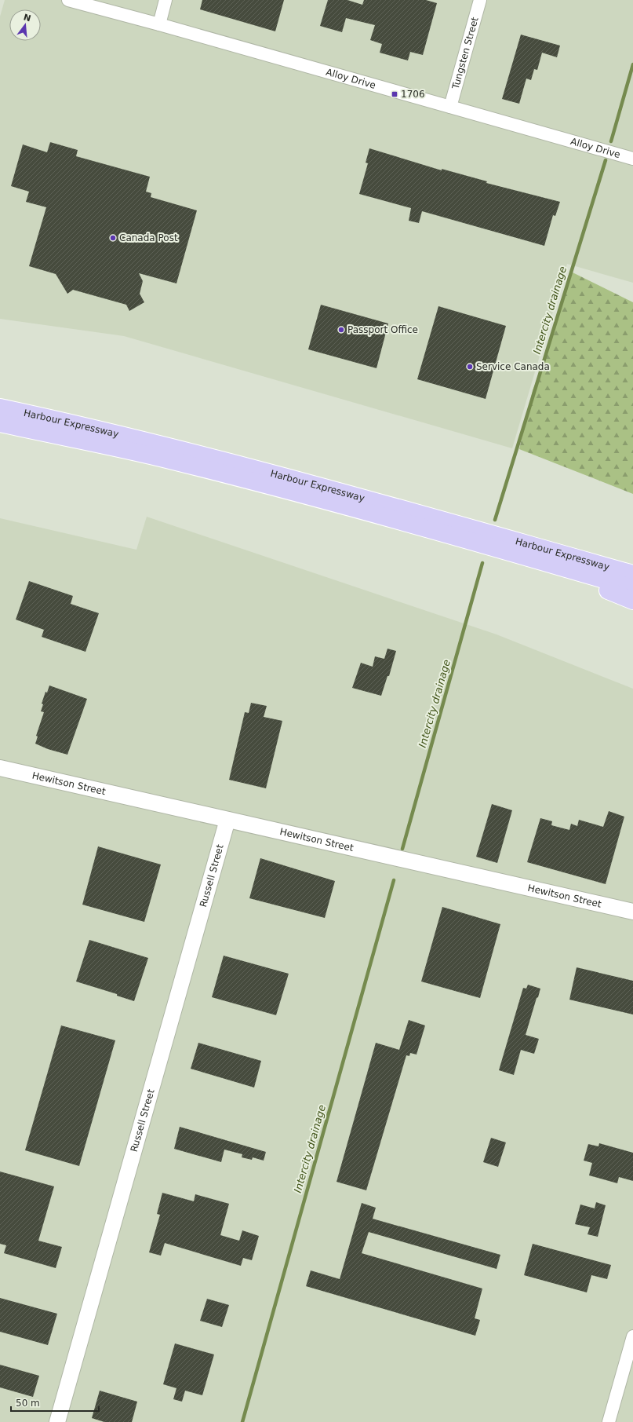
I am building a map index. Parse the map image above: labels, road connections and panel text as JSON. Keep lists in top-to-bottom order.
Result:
{
  "streets": {
    "main road": ["Harbour Expressway"],
    "street": [
      "Tungsten Street",
      "Alloy Drive",
      "Hewitson Street",
      "Russell Street"
    ]
  },
  "crossings": [
    ["Tungsten Street", "Alloy Drive"],
    ["Hewitson Street", "Russell Street"]
  ],
  "water": ["Intercity drainage"],
  "places": {
    "transit": ["1706"],
    "other": ["Canada Post", "Passport Office", "Service Canada"]
  },
  "scale_bar": "50 m",
  "north": "top"
}
